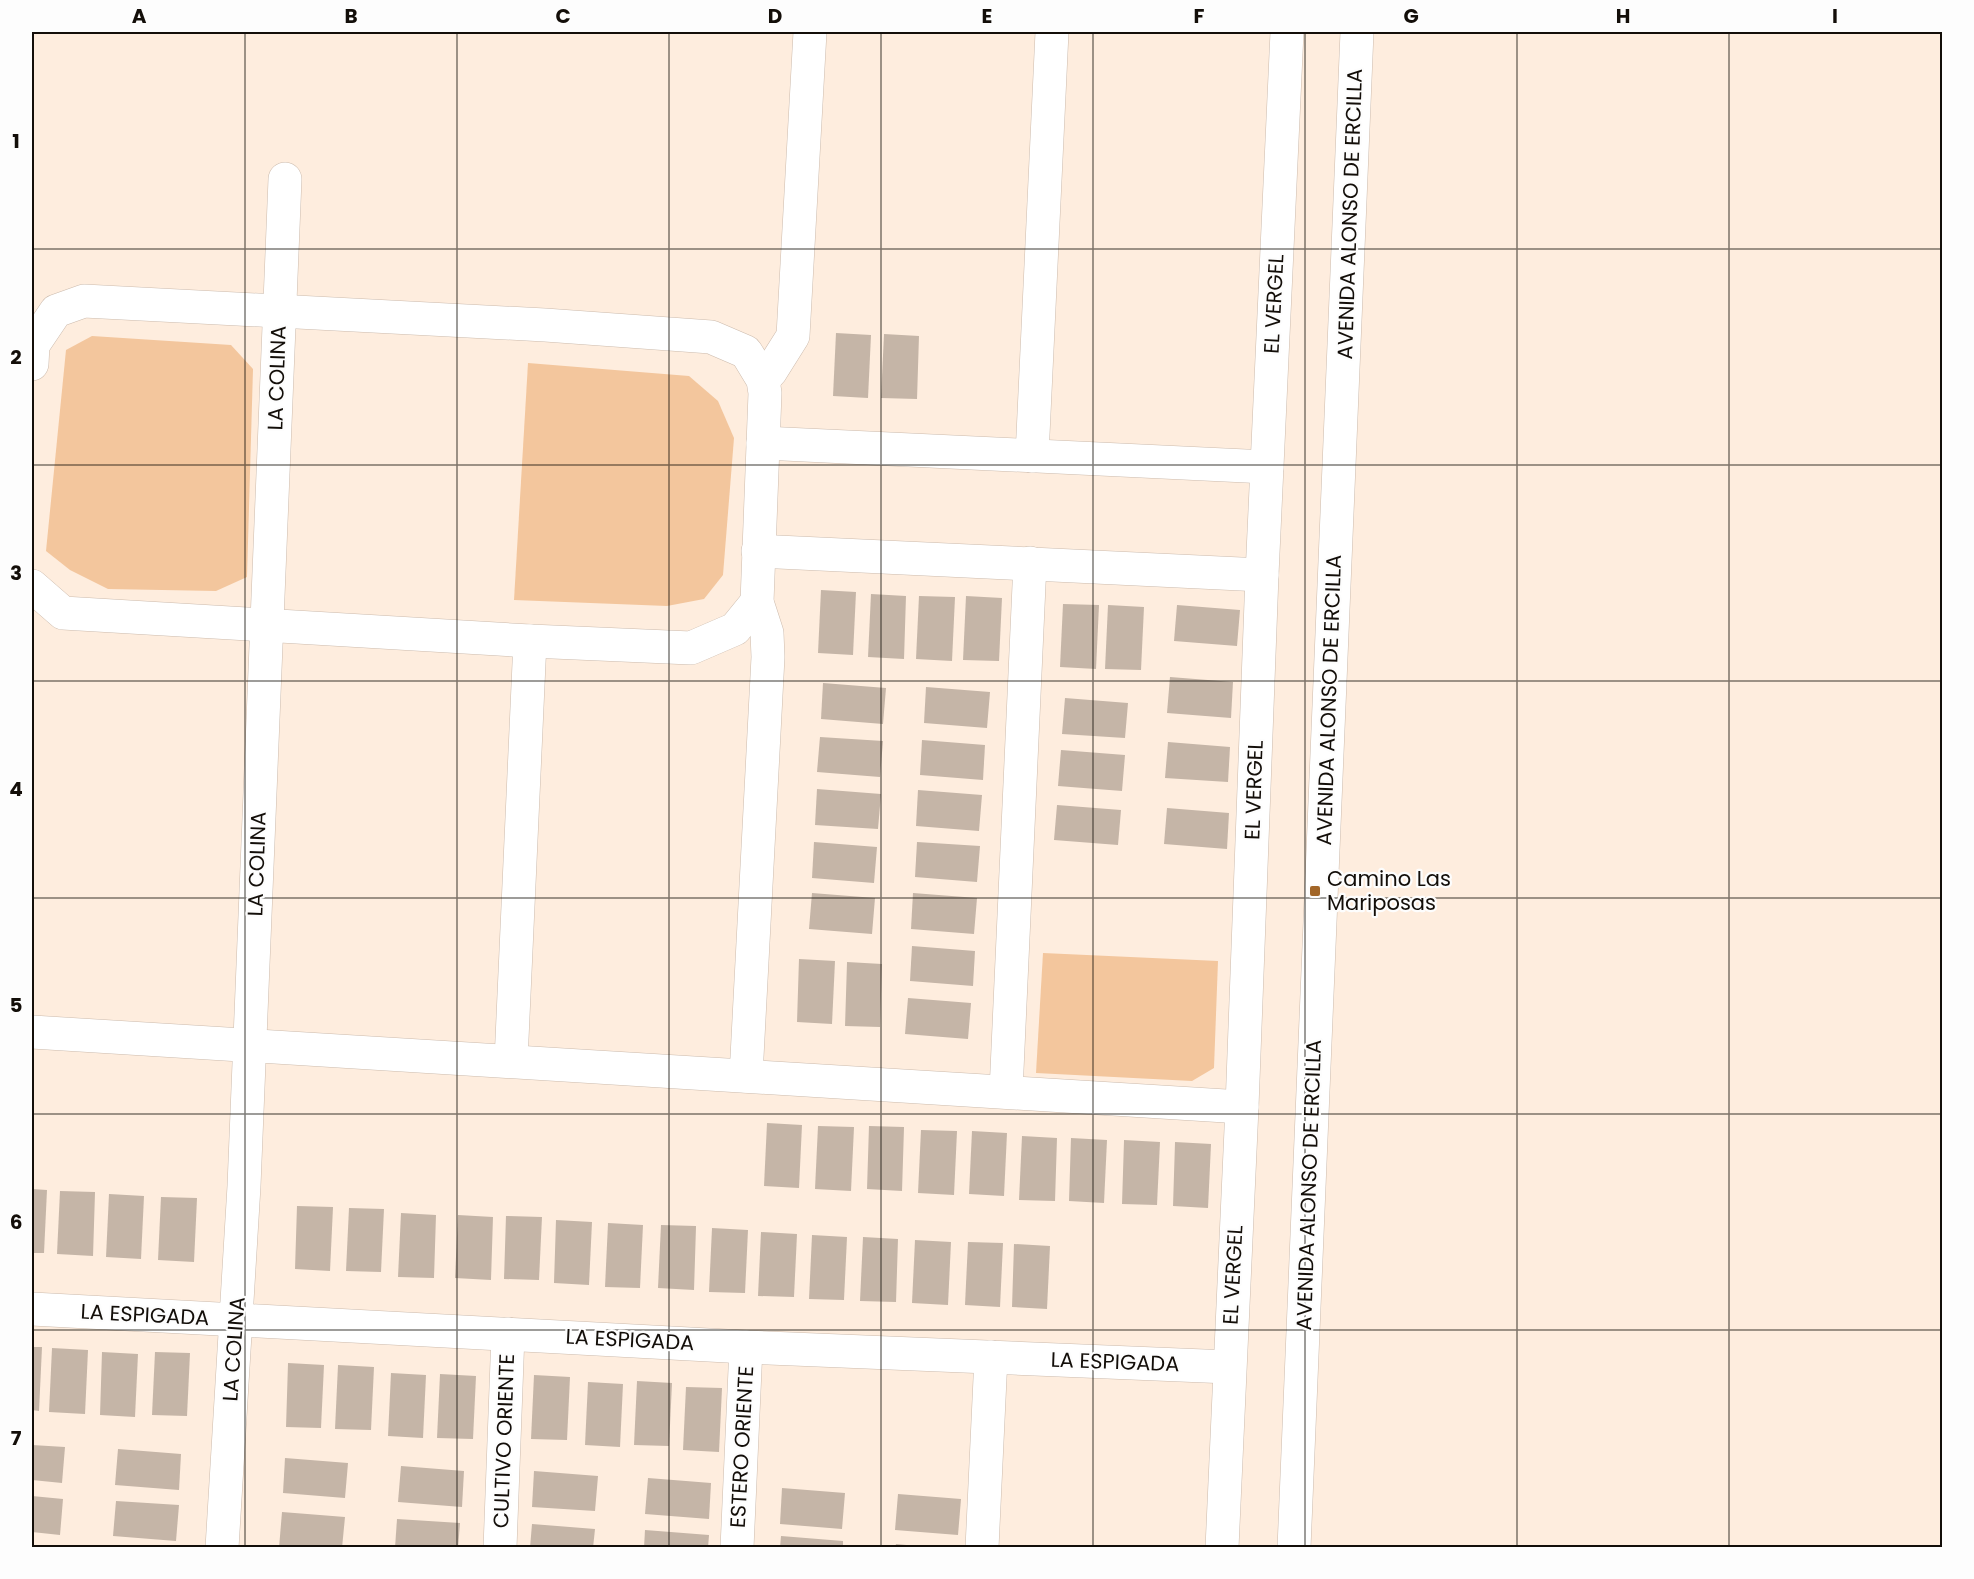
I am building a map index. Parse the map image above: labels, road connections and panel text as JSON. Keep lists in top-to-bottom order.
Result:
{
  "streets": {
    "street": [
      "AVENIDA ALONSO DE ERCILLA",
      "EL VERGEL",
      "LA COLINA",
      "LA ESPIGADA",
      "CULTIVO ORIENTE",
      "ESTERO ORIENTE"
    ]
  },
  "crossings": [
    ["EL VERGEL", "LA ESPIGADA"],
    ["LA COLINA", "LA ESPIGADA"],
    ["LA ESPIGADA", "CULTIVO ORIENTE"],
    ["LA ESPIGADA", "ESTERO ORIENTE"]
  ],
  "places": {
    "transit": ["Camino Las Mariposas"]
  },
  "grid": {
    "columns": [
      "A",
      "B",
      "C",
      "D",
      "E",
      "F",
      "G",
      "H",
      "I"
    ],
    "rows": [
      "1",
      "2",
      "3",
      "4",
      "5",
      "6",
      "7"
    ]
  }
}
